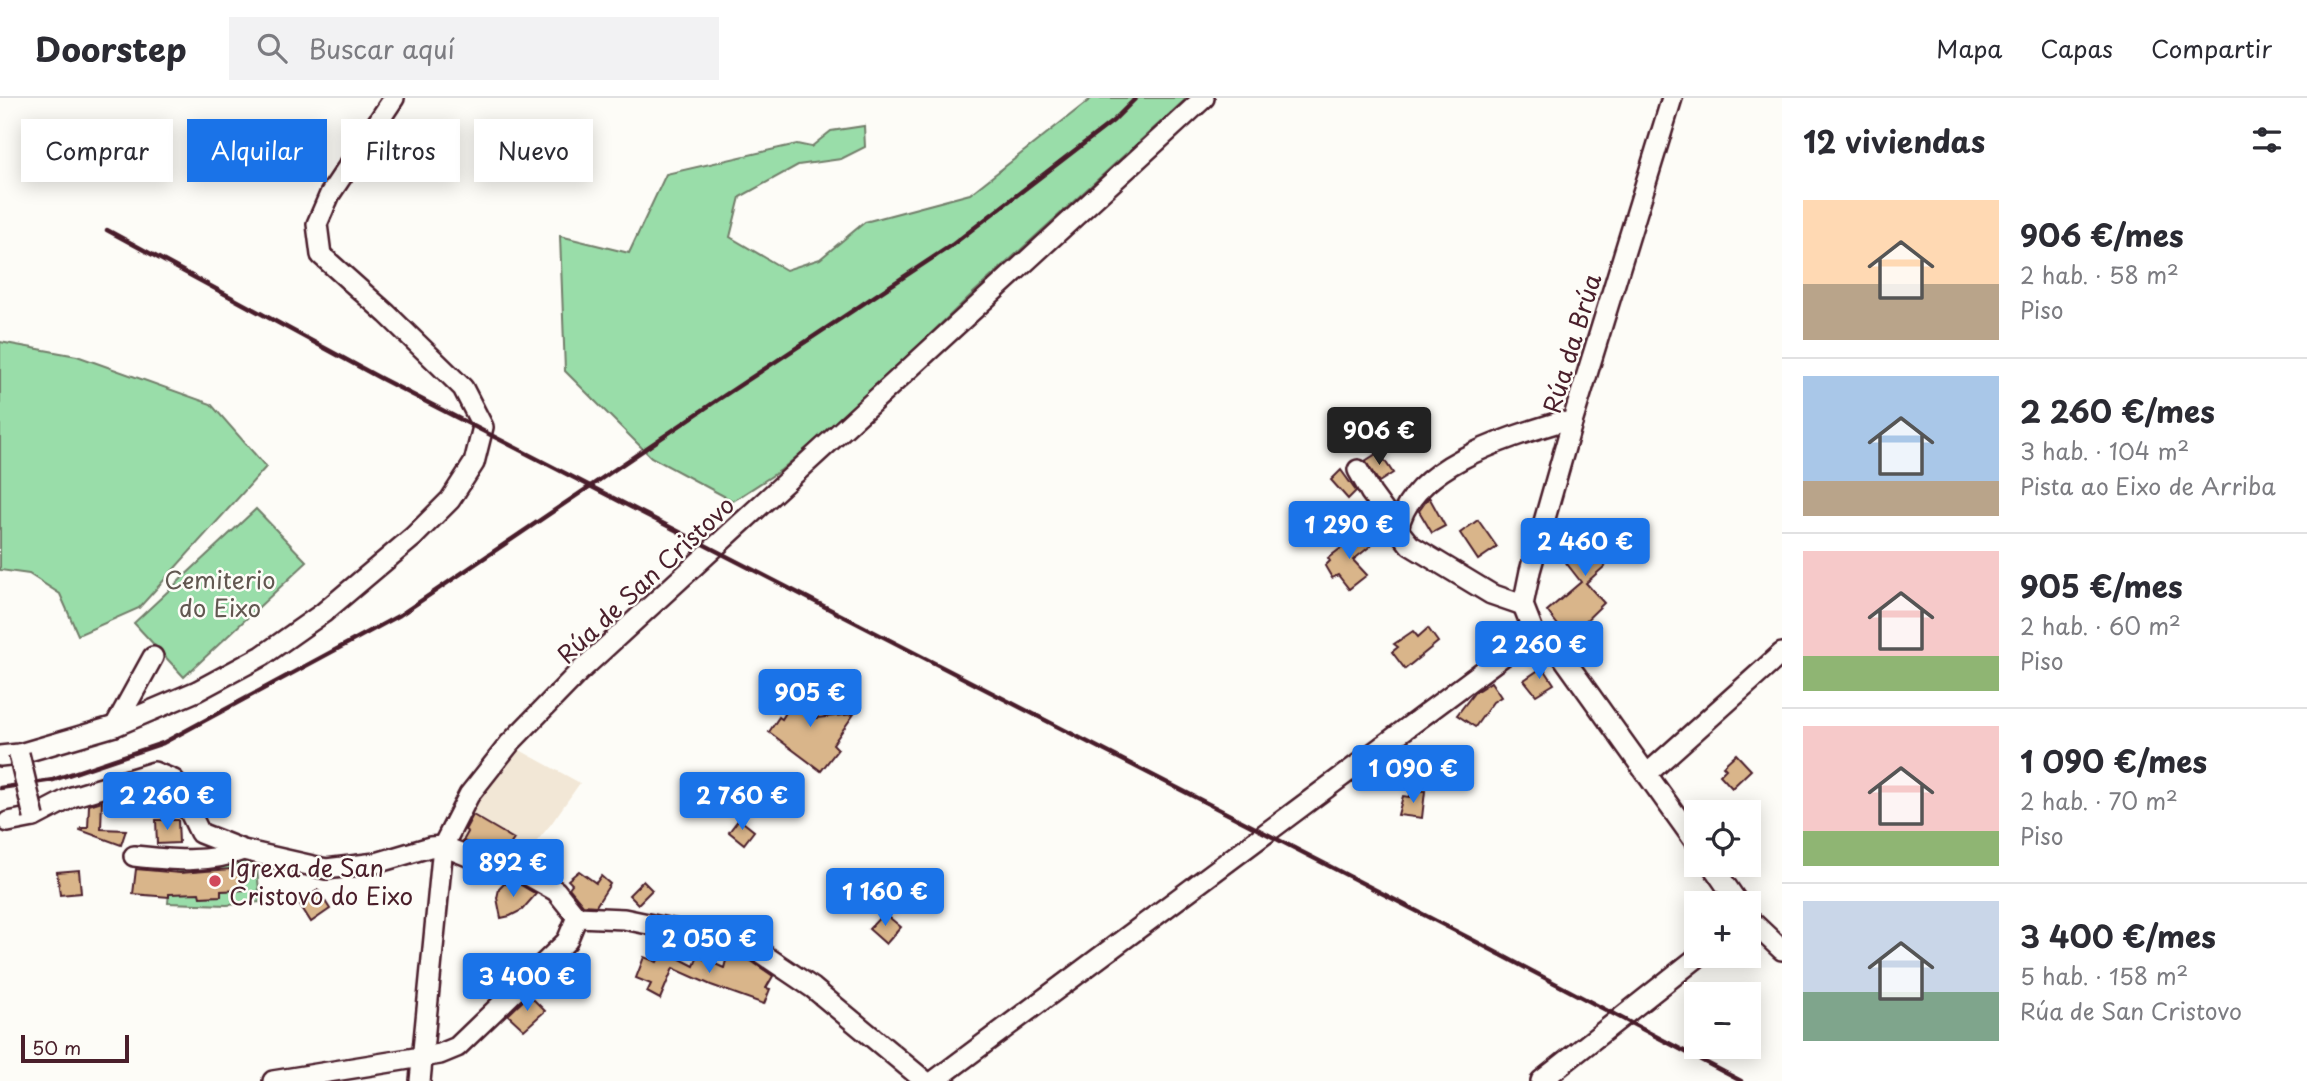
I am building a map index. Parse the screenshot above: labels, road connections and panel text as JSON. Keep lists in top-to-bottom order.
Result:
{
  "streets": {
    "street": ["Rúa da Brúa", "Rúa de San Cristovo"]
  },
  "parks": ["Cemiterio do Eixo"],
  "places": ["Igrexa de San Cristovo do Eixo"],
  "scale_bar": "50 m",
  "page": {
    "header": "Doorstep",
    "search": "Buscar aquí",
    "nav": ["Mapa", "Capas", "Compartir"],
    "heading": "12 viviendas",
    "chip": [
      "Comprar",
      "Alquilar",
      "Filtros",
      "Nuevo"
    ],
    "list": [
      {
        "name": "906 €/mes",
        "note": "2 hab. · 58 m² · Piso"
      },
      {
        "name": "2 260 €/mes",
        "note": "3 hab. · 104 m² · Pista ao Eixo de Arriba"
      },
      {
        "name": "905 €/mes",
        "note": "2 hab. · 60 m² · Piso"
      },
      {
        "name": "1 090 €/mes",
        "note": "2 hab. · 70 m² · Piso"
      },
      {
        "name": "3 400 €/mes",
        "note": "5 hab. · 158 m² · Rúa de San Cristovo"
      }
    ],
    "price": [
      "906 €",
      "1 290 €",
      "2 460 €",
      "2 260 €",
      "905 €",
      "1 090 €",
      "2 260 €",
      "2 760 €",
      "892 €",
      "1 160 €",
      "2 050 €",
      "3 400 €"
    ],
    "map_buttons": ["+", "−"],
    "scale": "50 m"
  }
}
